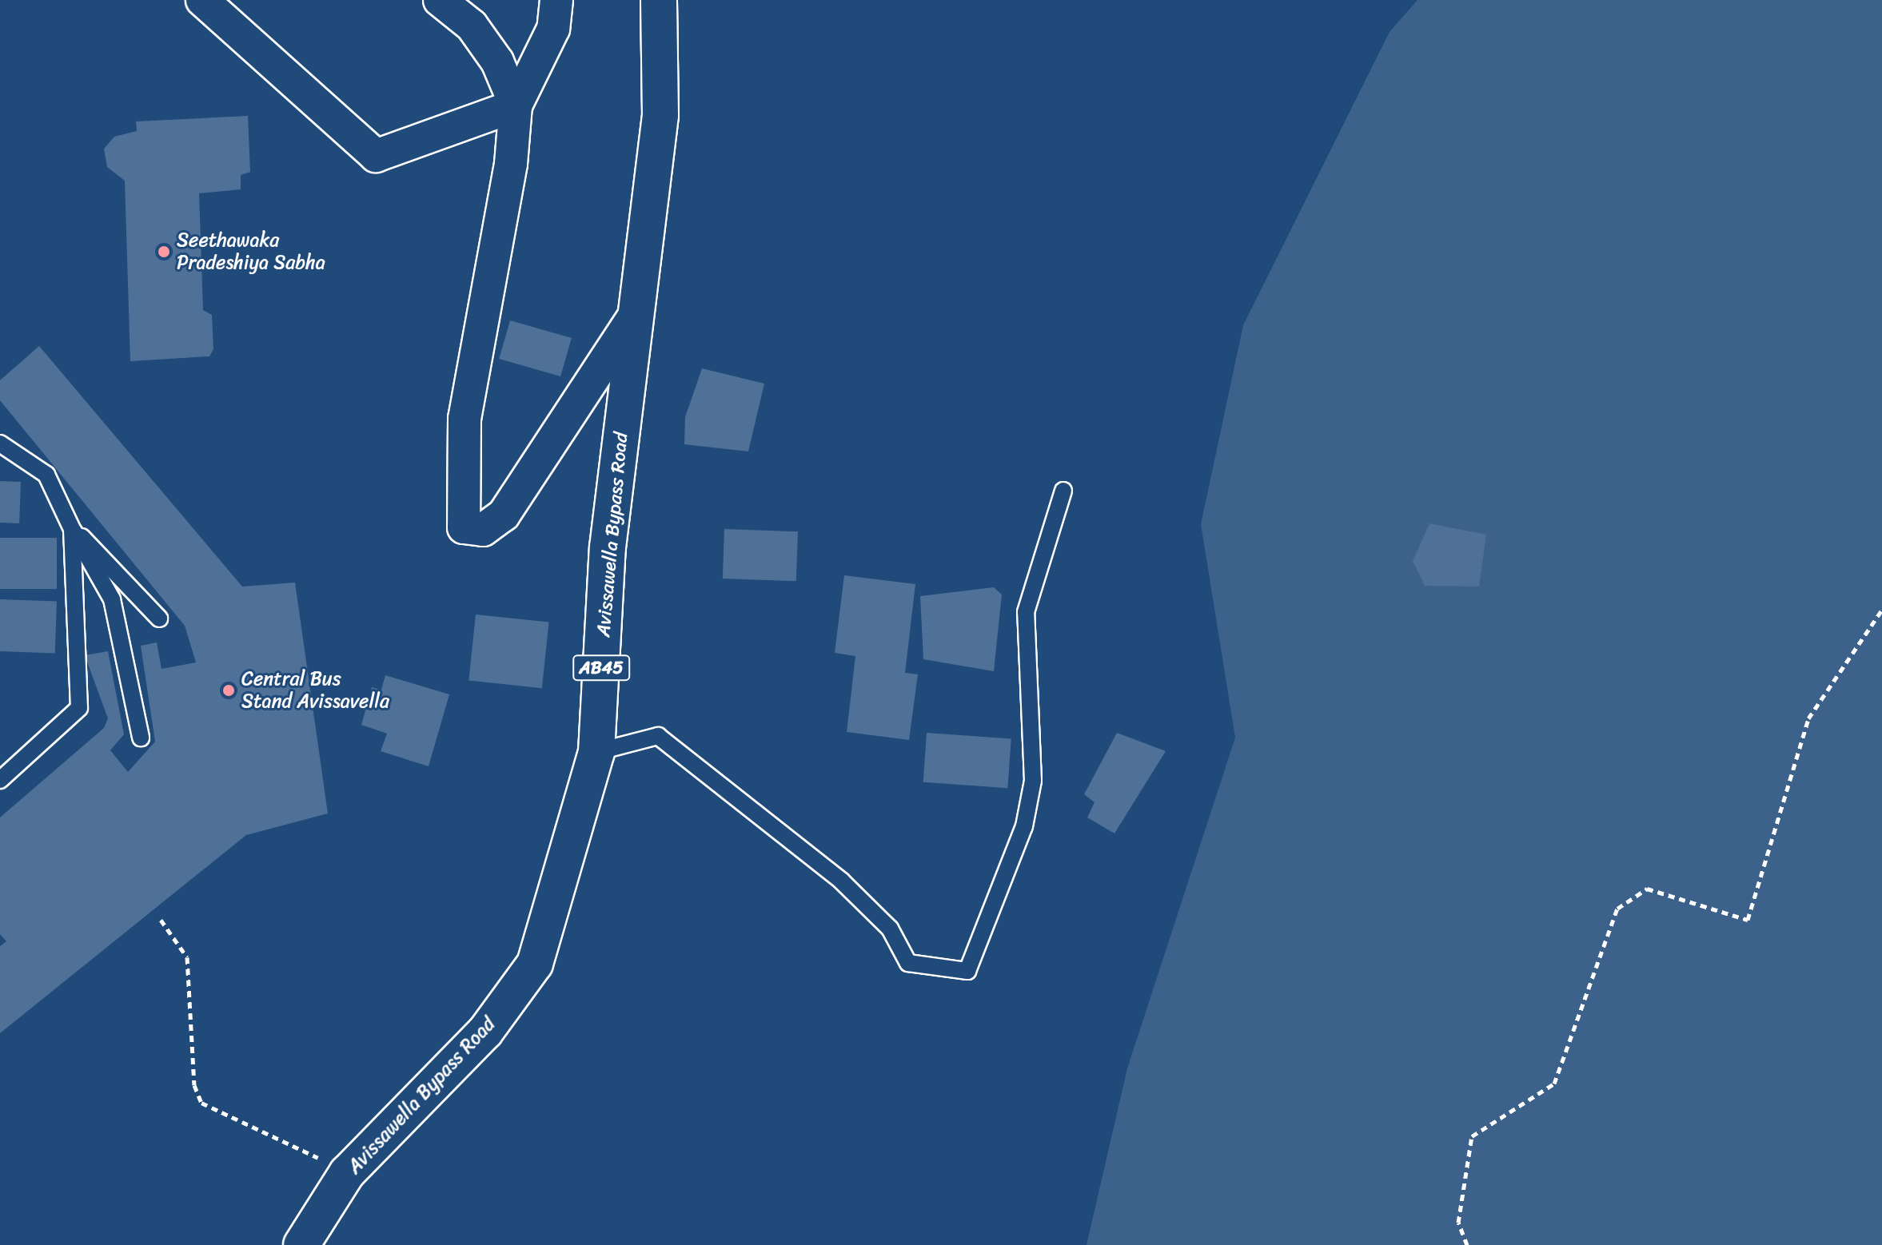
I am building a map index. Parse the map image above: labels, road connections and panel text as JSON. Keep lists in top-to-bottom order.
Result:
{
  "streets": {
    "main road": ["Avissawella Bypass Road", "AB45"]
  },
  "places": ["Seethawaka Pradeshiya Sabha", "Central Bus Stand Avissavella"]
}
